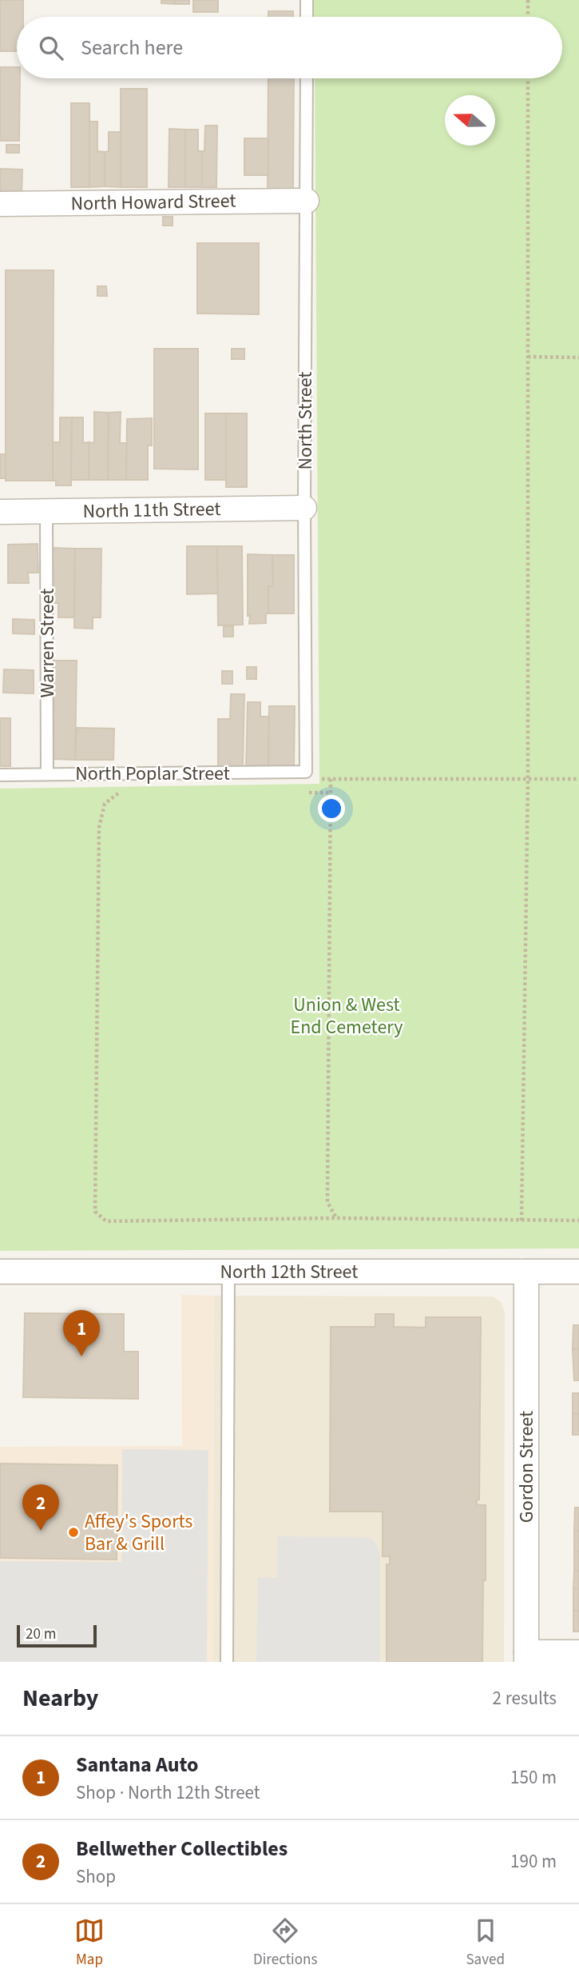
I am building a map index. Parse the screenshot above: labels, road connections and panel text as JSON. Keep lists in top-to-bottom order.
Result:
{
  "streets": {
    "street": [
      "North Howard Street",
      "North 11th Street",
      "North 12th Street",
      "Gordon Street"
    ],
    "lane": ["North Street", "Warren Street", "North Poplar Street"]
  },
  "crossings": [
    ["North Howard Street", "North Street"],
    ["North Street", "North 11th Street"],
    ["North Street", "North Poplar Street"],
    ["North 11th Street", "Warren Street"],
    ["Warren Street", "North Poplar Street"],
    ["North 12th Street", "Gordon Street"]
  ],
  "parks": ["Union & West End Cemetery"],
  "places": ["Affey's Sports Bar & Grill"],
  "scale_bar": "20 m",
  "north": "left",
  "page": {
    "search": "Search here",
    "pins": ["1", "2"],
    "scale": "20 m",
    "heading": ["Nearby", "2 results"],
    "list": [
      {
        "mark": "1",
        "name": "Santana Auto",
        "note": "Shop · North 12th Street",
        "value": "150 m"
      },
      {
        "mark": "2",
        "name": "Bellwether Collectibles",
        "note": "Shop",
        "value": "190 m"
      }
    ],
    "nav": ["Map", "Directions", "Saved"]
  }
}
